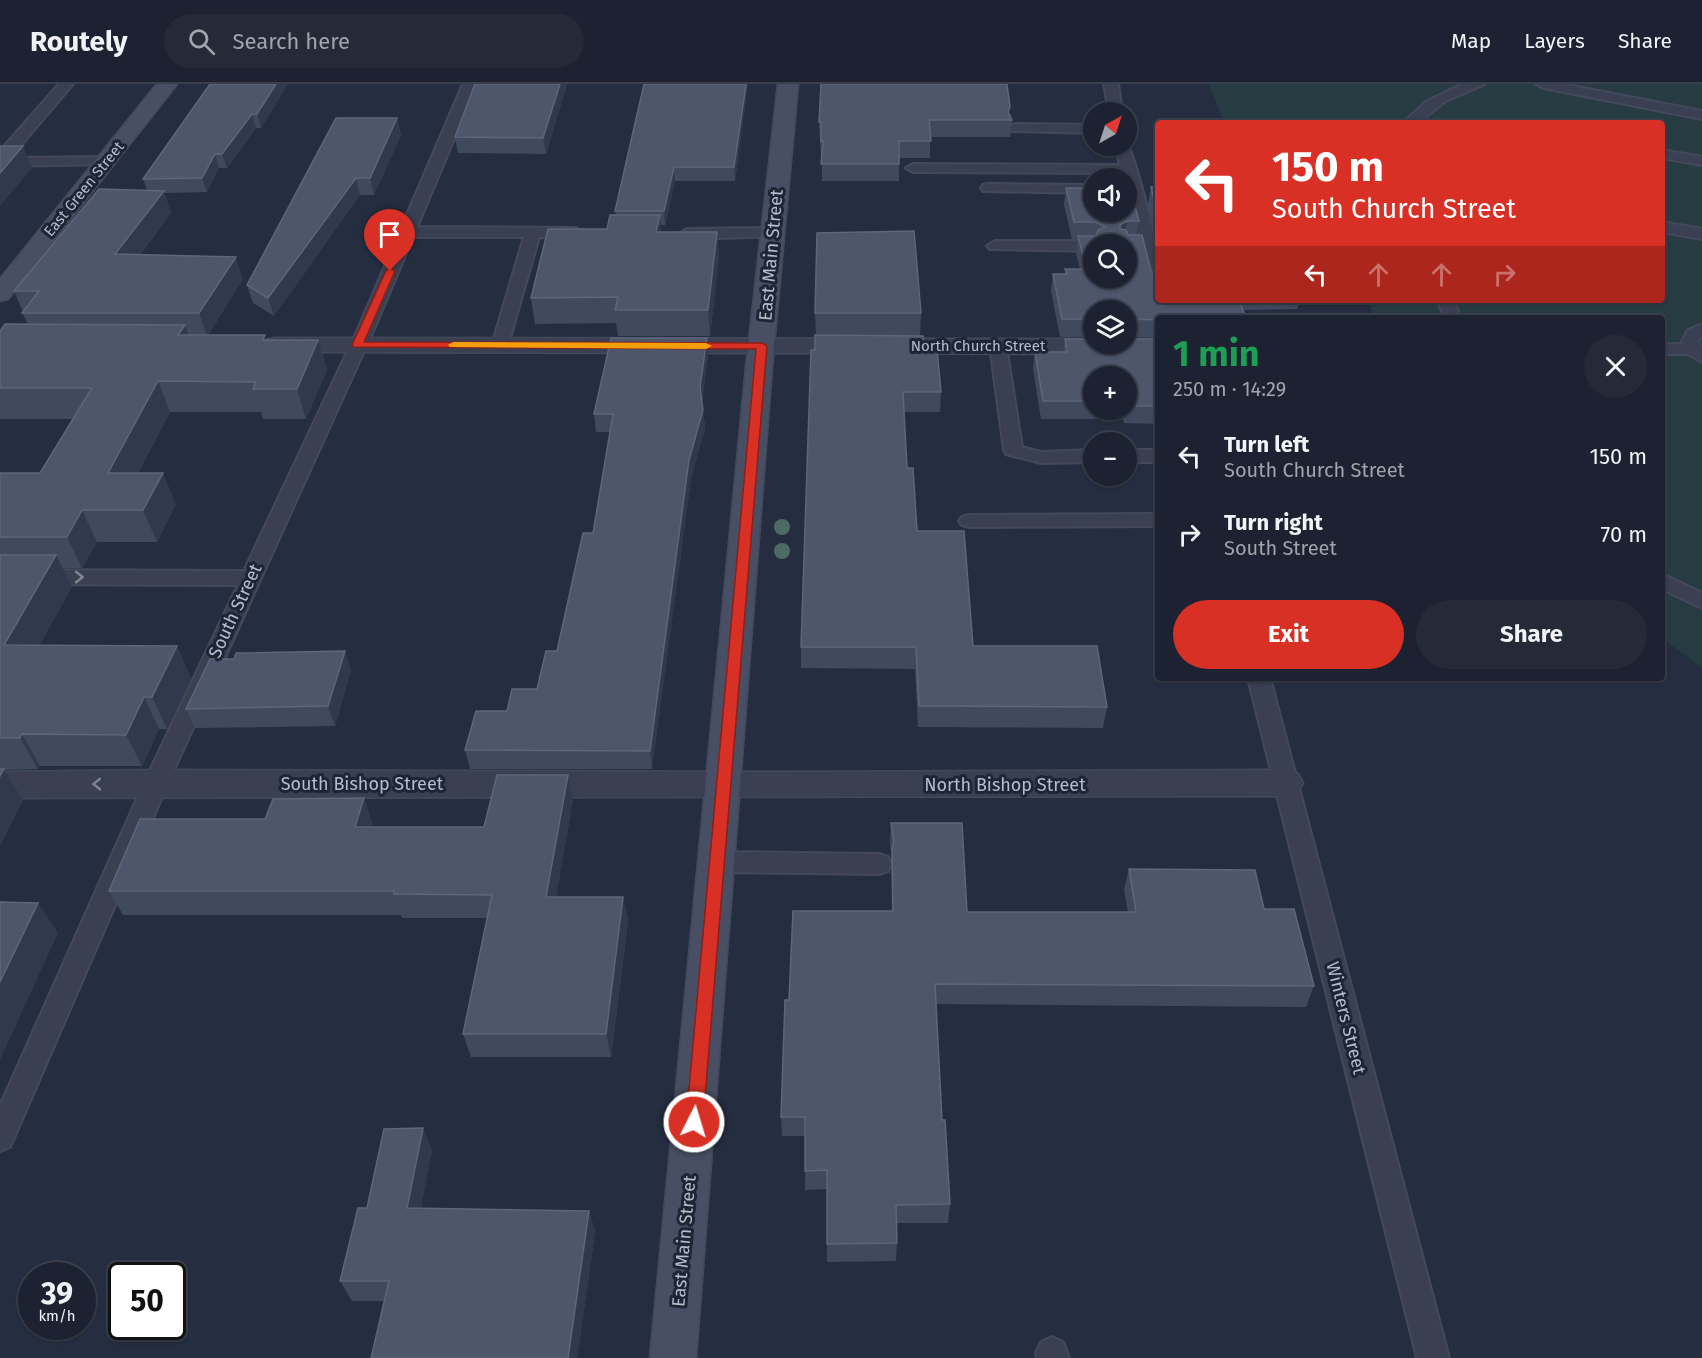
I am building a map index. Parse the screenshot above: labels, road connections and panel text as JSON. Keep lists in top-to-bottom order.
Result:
{
  "streets": {
    "main road": ["East Green Street", "East Main Street"],
    "street": ["North Church Street", "South Bishop Street", "North Bishop Street"],
    "lane": ["South Street", "Winters Street"]
  },
  "crossings": [
    ["East Main Street", "North Church Street"],
    ["East Main Street", "South Bishop Street"],
    ["East Main Street", "North Bishop Street"],
    ["North Church Street", "South Street"],
    ["South Street", "South Bishop Street"],
    ["South Bishop Street", "North Bishop Street"],
    ["North Bishop Street", "Winters Street"]
  ],
  "north": "top right",
  "page": {
    "header": "Routely",
    "search": "Search here",
    "nav": ["Map", "Layers", "Share"],
    "map_buttons": ["+", "−"],
    "turn": ["150 m", "South Church Street"],
    "heading": ["1 min", "250 m · 14:29"],
    "list": [
      {
        "name": "Turn left",
        "note": "South Church Street",
        "value": "150 m"
      },
      {
        "name": "Turn right",
        "note": "South Street",
        "value": "70 m"
      }
    ],
    "buttons": ["Exit", "Share"],
    "speed": "39 km/h",
    "limit": "50"
  }
}
